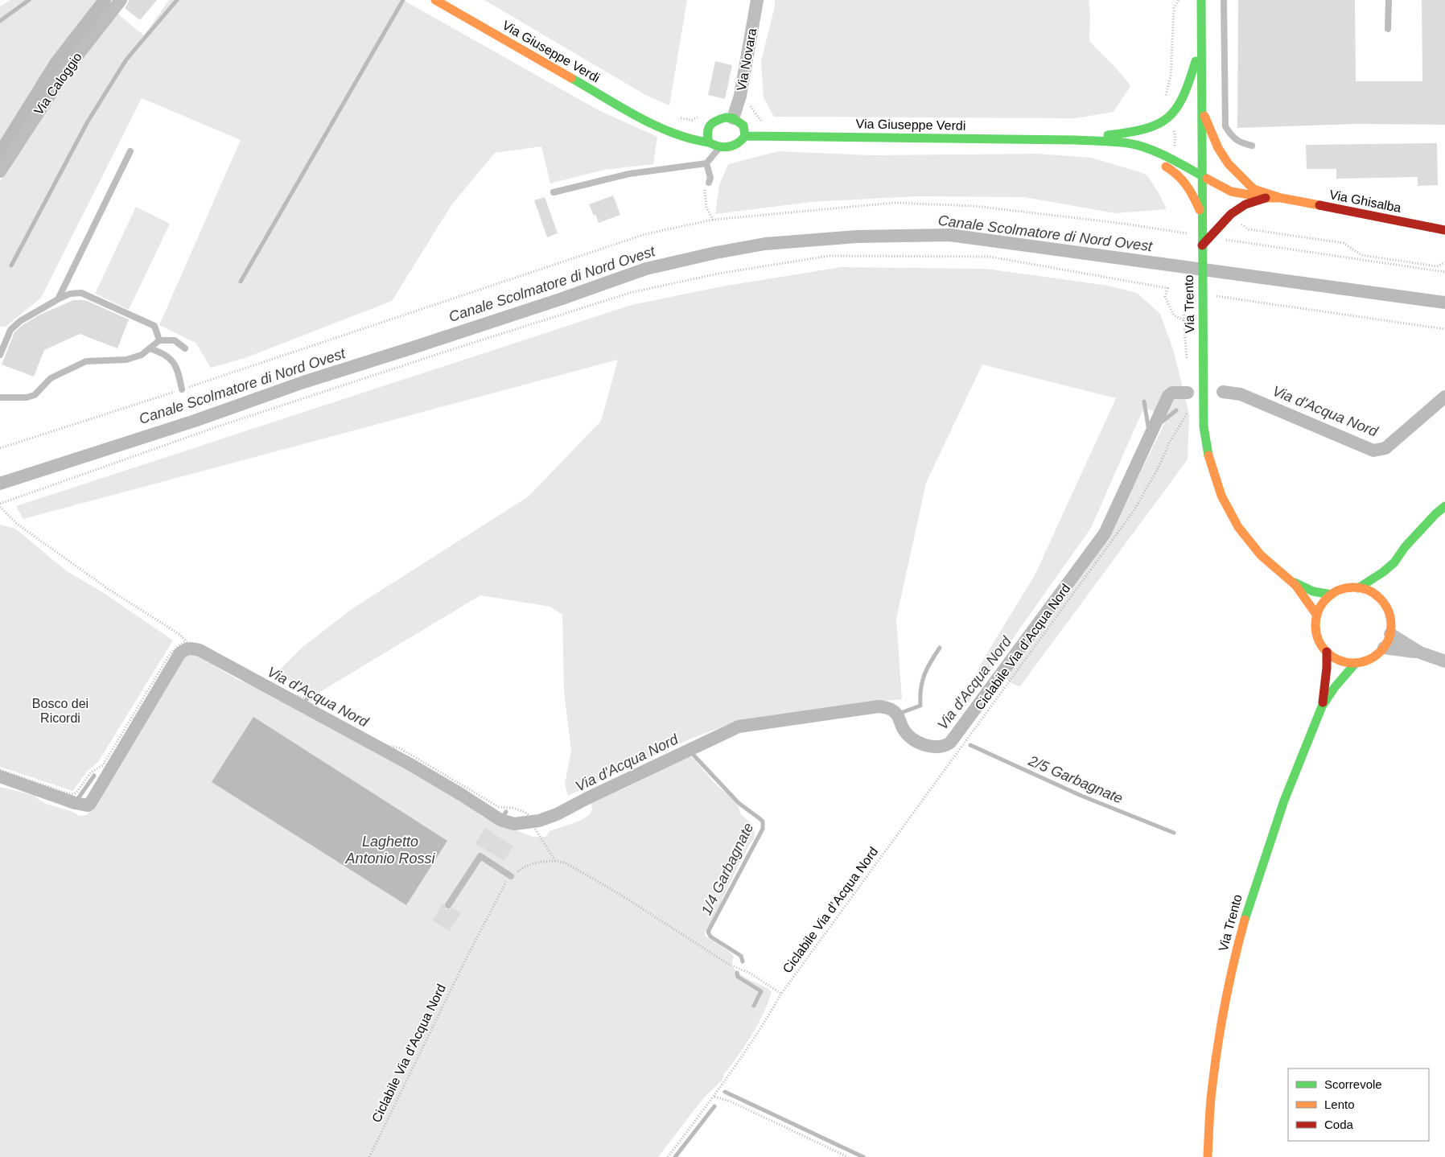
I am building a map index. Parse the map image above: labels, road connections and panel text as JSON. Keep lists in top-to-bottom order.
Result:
{
  "streets": {
    "street": [
      "Via Giuseppe Verdi",
      "Via Novara",
      "Via Caloggio",
      "Via Ghisalba",
      "Via Trento"
    ],
    "path": ["Ciclabile Via d’Acqua Nord"]
  },
  "crossings": [
    ["Via Giuseppe Verdi", "Via Novara"],
    ["Via Giuseppe Verdi", "Via Ghisalba"],
    ["Via Giuseppe Verdi", "Via Trento"],
    ["Via Ghisalba", "Via Trento"]
  ],
  "water": [
    "Canale Scolmatore di Nord Ovest",
    "Via d'Acqua Nord",
    "2/5 Garbagnate",
    "Laghetto Antonio Rossi",
    "1/4 Garbagnate"
  ],
  "parks": ["Bosco dei Ricordi"],
  "legend": ["Scorrevole", "Lento", "Coda"]
}
